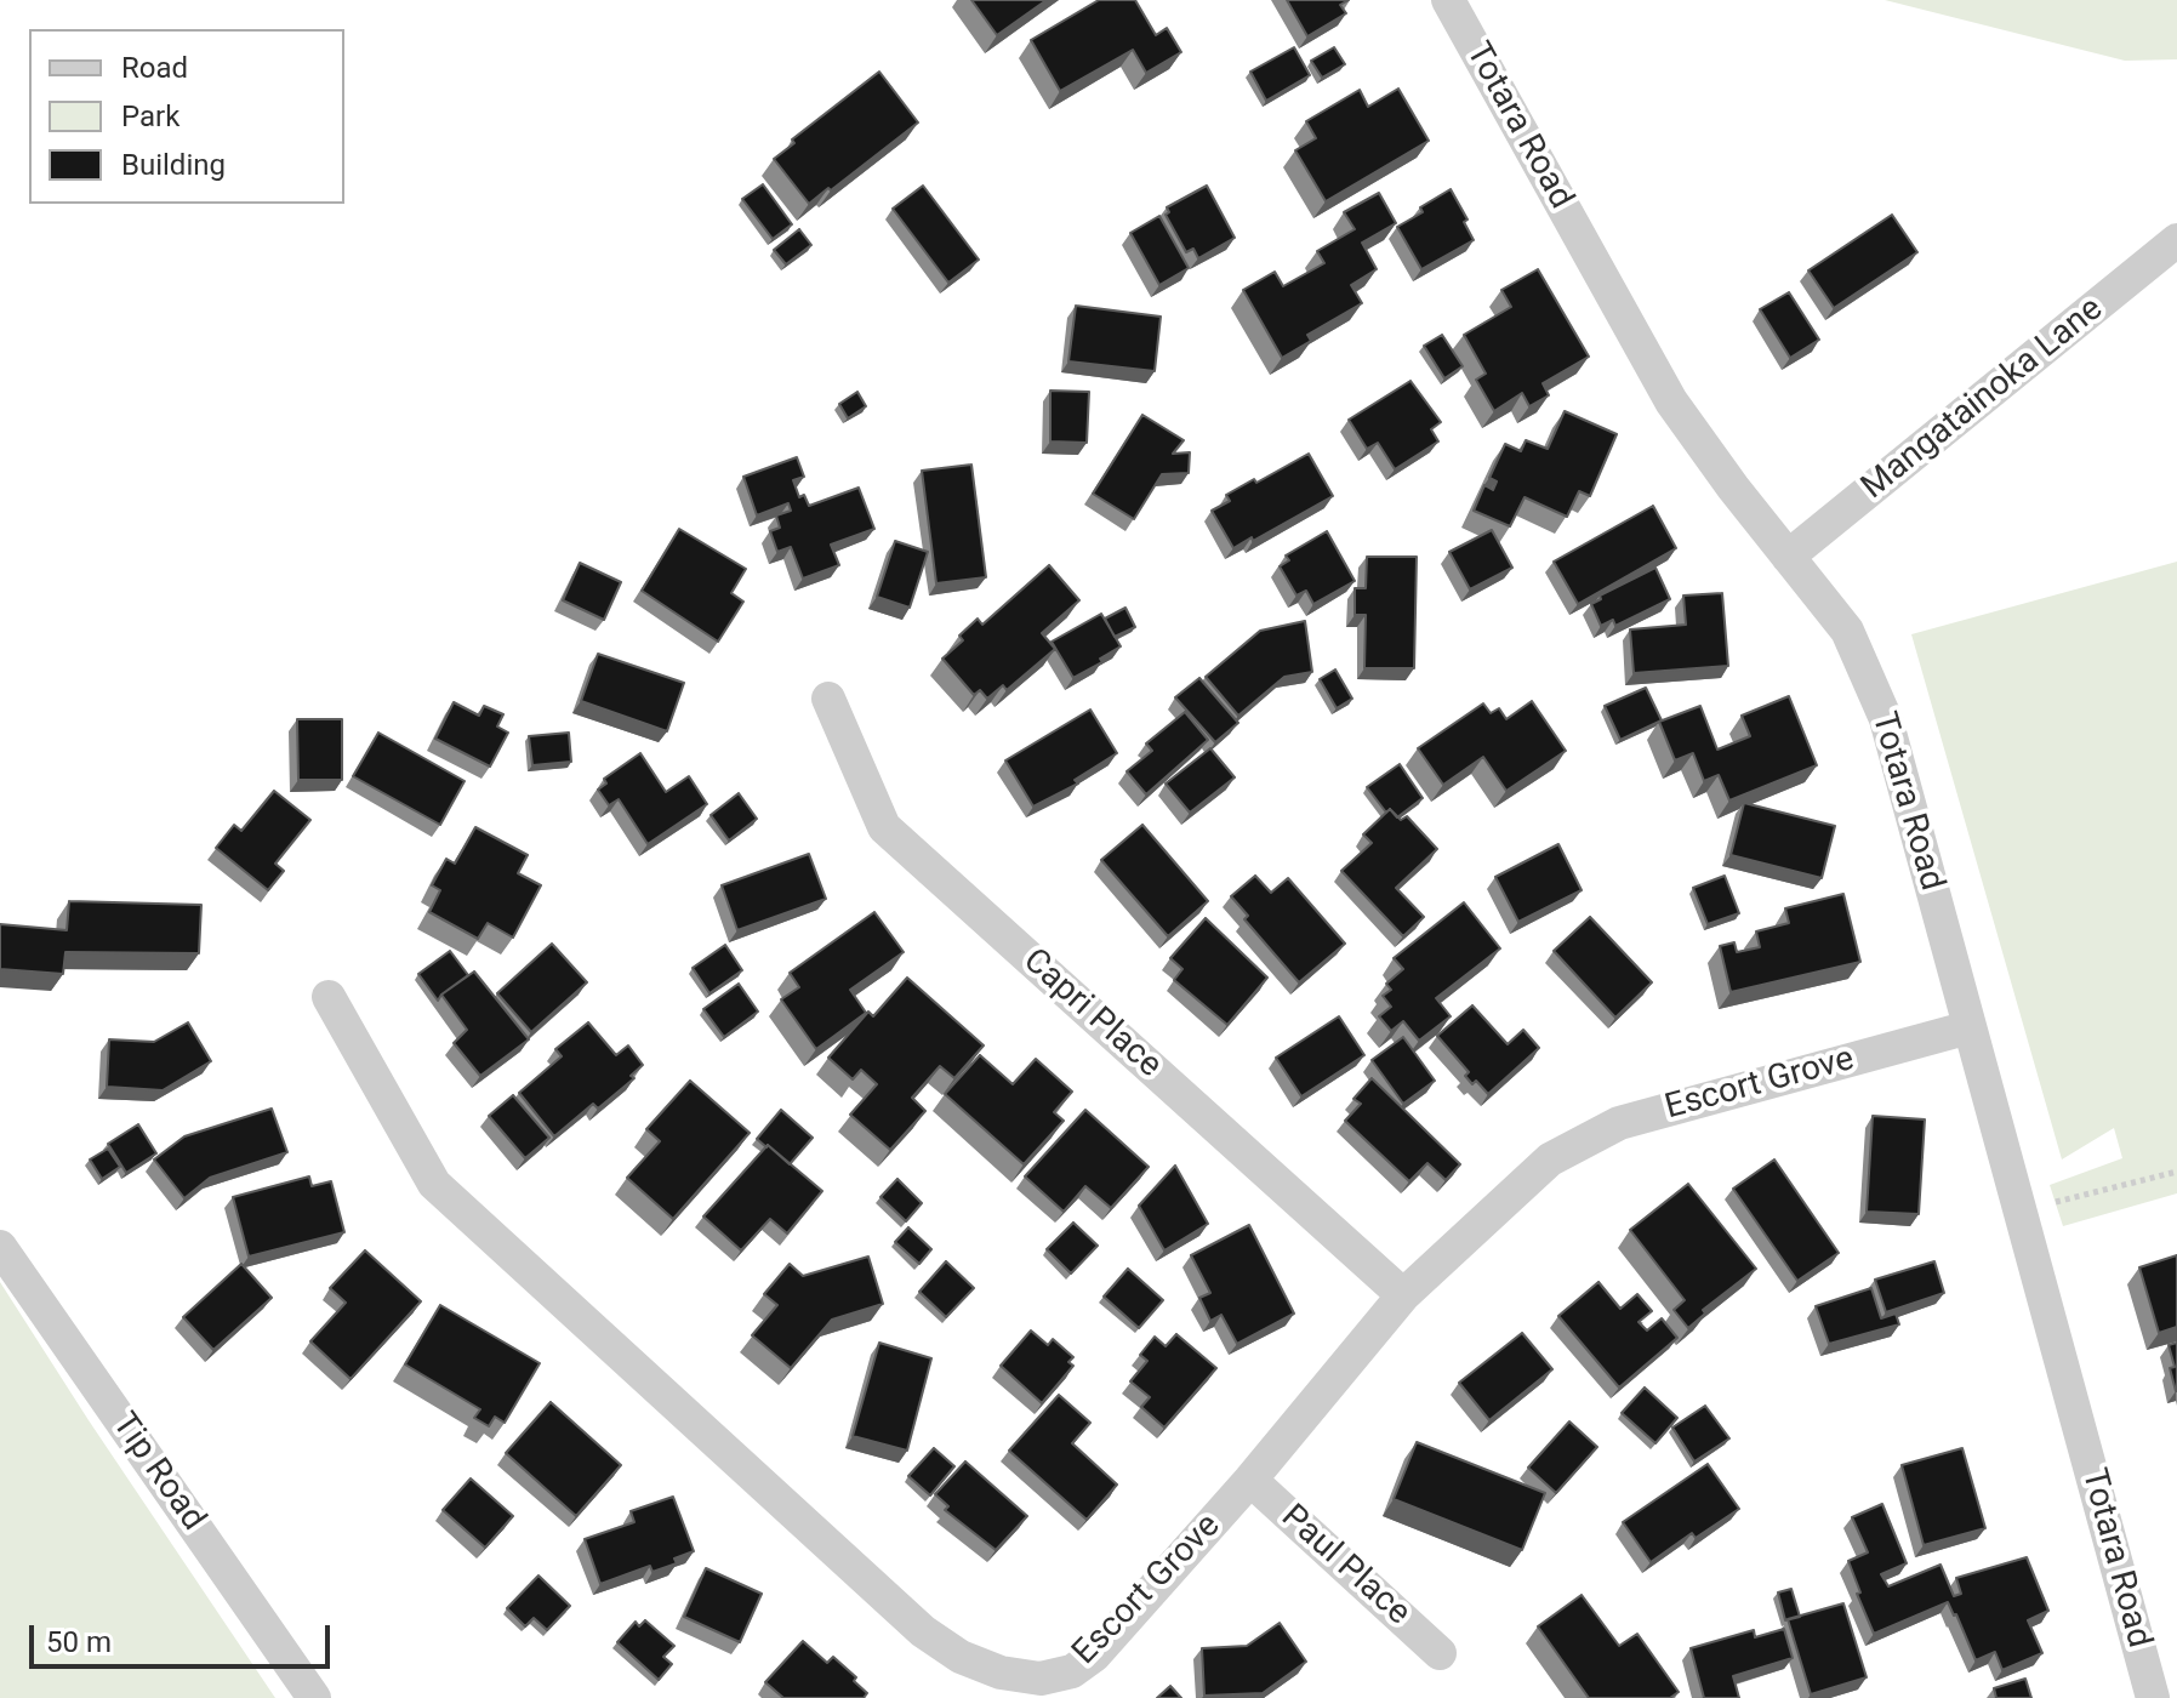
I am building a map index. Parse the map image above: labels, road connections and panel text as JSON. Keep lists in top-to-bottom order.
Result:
{
  "streets": {
    "street": [
      "Totara Road",
      "Mangatainoka Lane",
      "Capri Place",
      "Escort Grove",
      "Tip Road",
      "Paul Place"
    ]
  },
  "crossings": [
    ["Totara Road", "Mangatainoka Lane"],
    ["Totara Road", "Escort Grove"],
    ["Capri Place", "Escort Grove"],
    ["Escort Grove", "Paul Place"]
  ],
  "legend": ["Road", "Park", "Building"],
  "scale_bar": "50 m"
}
